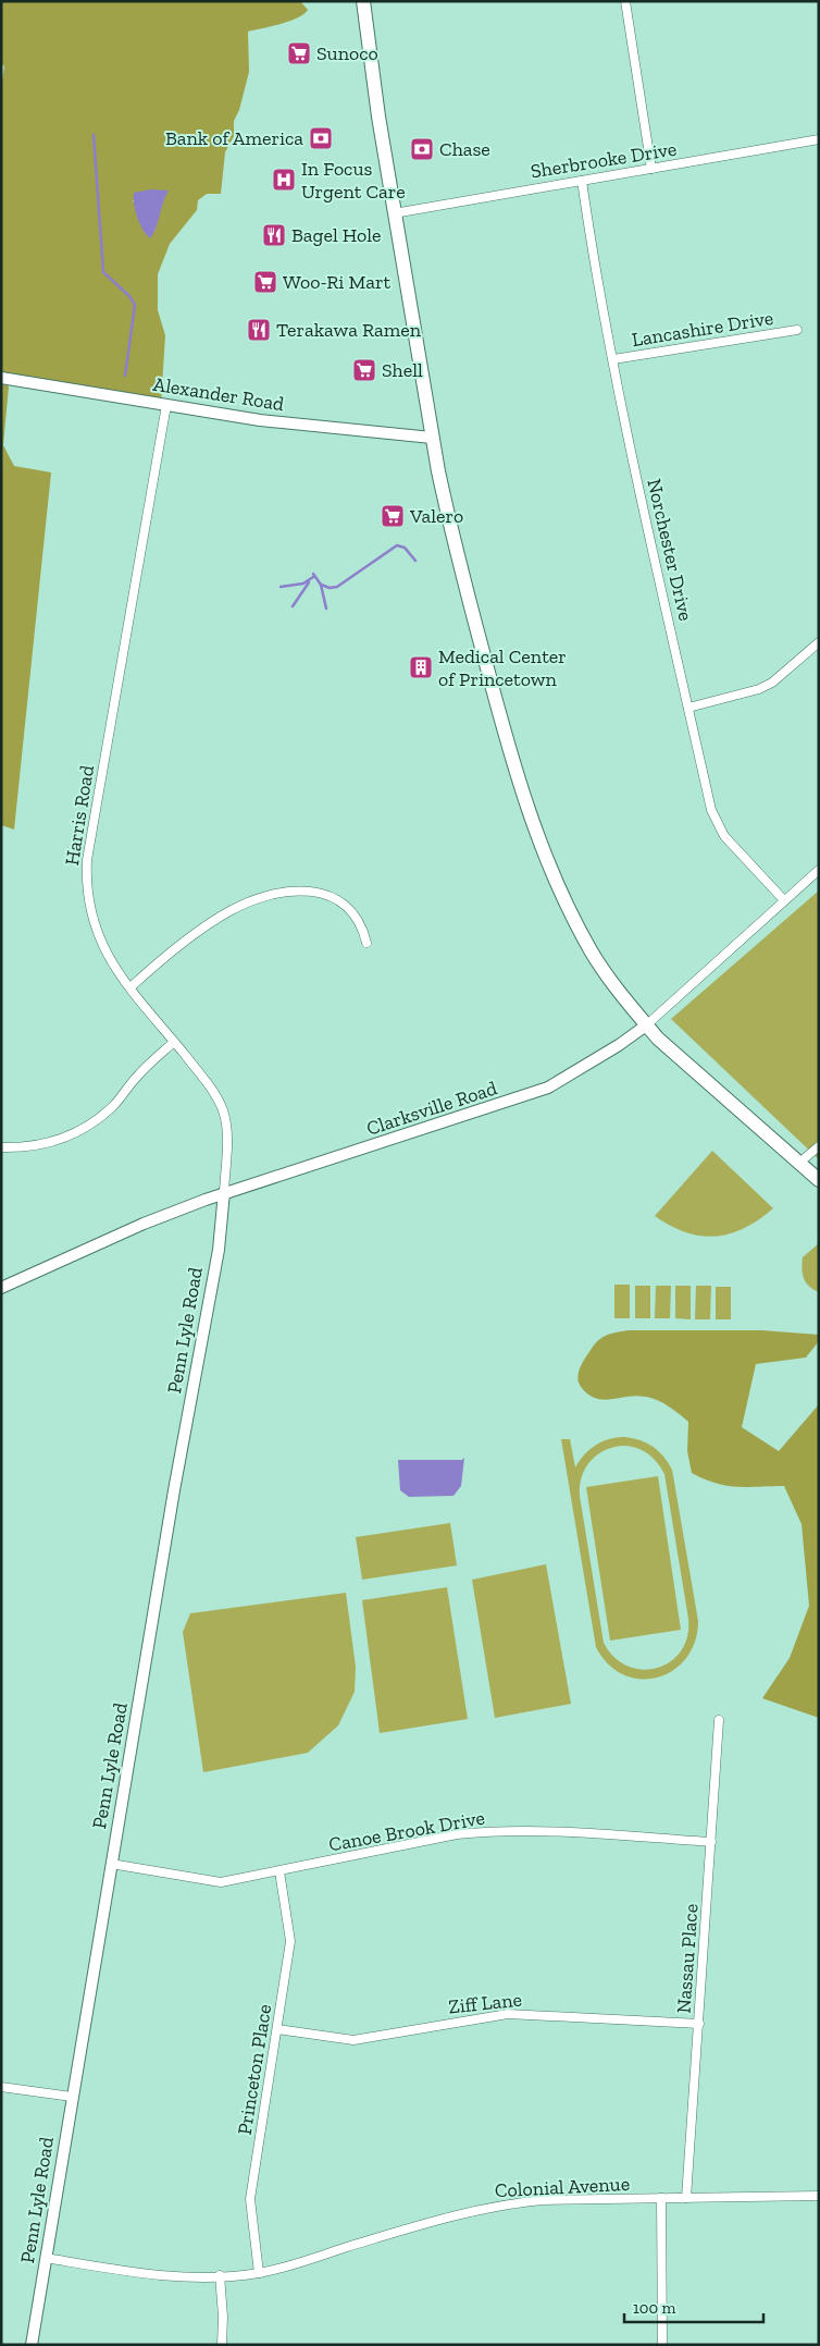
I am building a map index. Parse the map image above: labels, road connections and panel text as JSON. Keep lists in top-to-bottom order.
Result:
{
  "streets": {
    "street": [
      "Sherbrooke Drive",
      "Lancashire Drive",
      "Alexander Road",
      "Norchester Drive",
      "Harris Road",
      "Clarksville Road",
      "Penn Lyle Road",
      "Canoe Brook Drive",
      "Nassau Place",
      "Ziff Lane",
      "Princeton Place",
      "Colonial Avenue"
    ]
  },
  "crossings": [
    ["Sherbrooke Drive", "Norchester Drive"],
    ["Lancashire Drive", "Norchester Drive"],
    ["Alexander Road", "Harris Road"],
    ["Norchester Drive", "Clarksville Road"],
    ["Harris Road", "Clarksville Road"],
    ["Harris Road", "Penn Lyle Road"],
    ["Clarksville Road", "Penn Lyle Road"],
    ["Penn Lyle Road", "Canoe Brook Drive"],
    ["Canoe Brook Drive", "Nassau Place"],
    ["Canoe Brook Drive", "Princeton Place"],
    ["Nassau Place", "Ziff Lane"],
    ["Nassau Place", "Colonial Avenue"],
    ["Ziff Lane", "Princeton Place"],
    ["Princeton Place", "Colonial Avenue"]
  ],
  "places": {
    "supermarket": [
      "Sunoco",
      "Woo-Ri Mart",
      "Shell",
      "Valero"
    ],
    "bank": ["Bank of America", "Chase"],
    "hospital": ["In Focus Urgent Care"],
    "restaurant": ["Bagel Hole", "Terakawa Ramen"],
    "building": ["Medical Center of Princetown"]
  },
  "scale_bar": "100 m"
}
